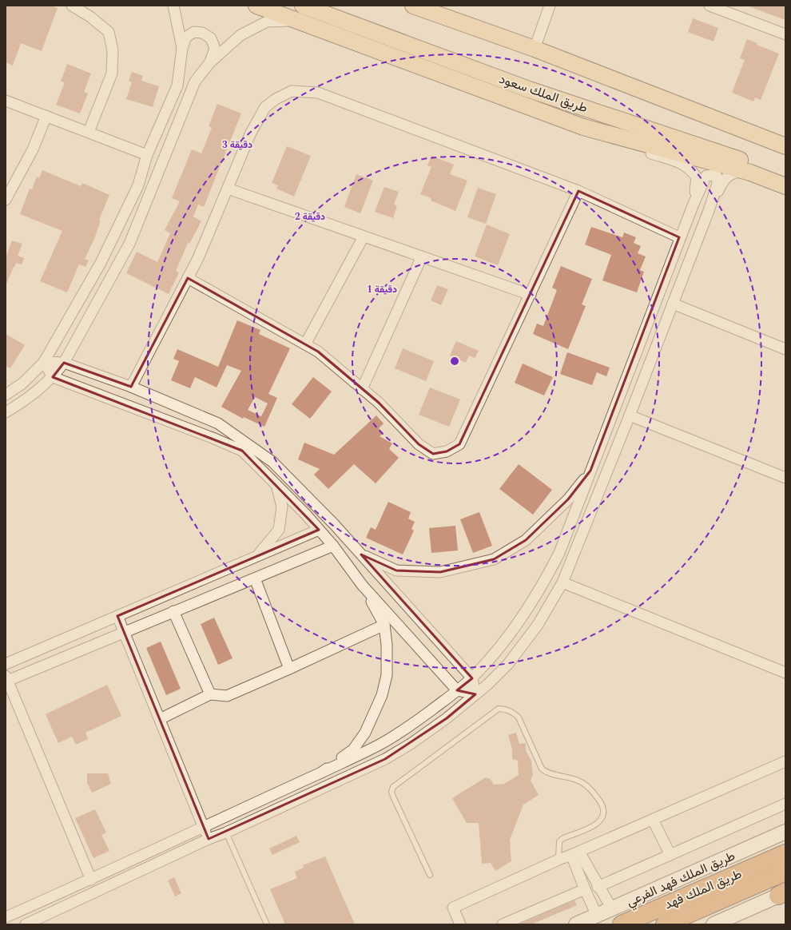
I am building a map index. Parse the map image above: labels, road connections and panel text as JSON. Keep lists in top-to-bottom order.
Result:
{
  "streets": {
    "highway": ["طريق الملك فهد"],
    "main road": ["طريق الملك سعود", "طريق الملك فهد الفرعي"]
  },
  "rings": ["3 دقيقة", "2 دقيقة", "1 دقيقة"]
}
